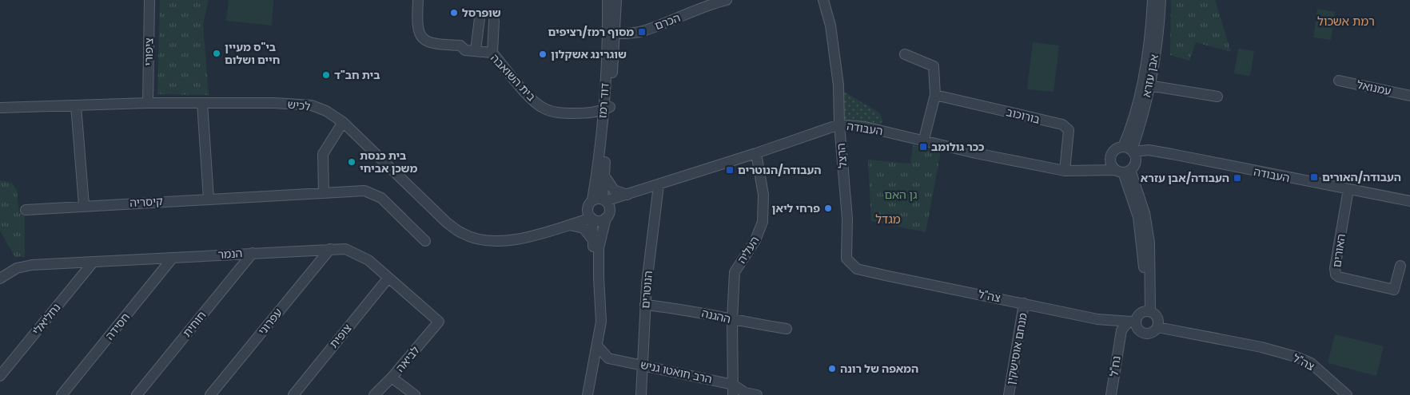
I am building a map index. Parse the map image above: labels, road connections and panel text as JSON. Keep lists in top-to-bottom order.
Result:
{
  "streets": {
    "street": [
      "הכרם",
      "ציפורי",
      "אבן עזרא",
      "בית השואבה",
      "עמנואל",
      "דוד רמז",
      "לכיש",
      "בורוכוב",
      "העבודה",
      "הרצל",
      "קיסריה",
      "העליה",
      "האורים",
      "הנמר",
      "הנוטרים",
      "צה\"ל",
      "ההגנה",
      "נחליאלי",
      "עפרוני",
      "חוחית",
      "חסידה",
      "צופית",
      "מנחם אוסישקין",
      "לביאה",
      "נח\"ל",
      "הרב חואטו גניש"
    ]
  },
  "crossings": [
    ["הכרם", "דוד רמז"],
    ["ציפורי", "לכיש"],
    ["אבן עזרא", "העבודה"],
    ["בית השואבה", "דוד רמז"],
    ["דוד רמז", "לכיש"],
    ["דוד רמז", "העבודה"],
    ["לכיש", "העבודה"],
    ["בורוכוב", "העבודה"],
    ["העבודה", "הרצל"],
    ["העבודה", "העליה"],
    ["העבודה", "האורים"],
    ["העבודה", "הנוטרים"],
    ["הרצל", "צה\"ל"],
    ["העליה", "ההגנה"],
    ["העליה", "הרב חואטו גניש"],
    ["הנמר", "נחליאלי"],
    ["הנמר", "עפרוני"],
    ["הנמר", "חוחית"],
    ["הנמר", "חסידה"],
    ["הנמר", "צופית"],
    ["הנמר", "לביאה"],
    ["הנוטרים", "ההגנה"],
    ["הנוטרים", "הרב חואטו גניש"],
    ["צה\"ל", "מנחם אוסישקין"],
    ["צה\"ל", "נח\"ל"]
  ],
  "districts": ["רמת אשכול", "מגדל"],
  "parks": ["גן האם"],
  "places": {
    "other": [
      "שופרסל",
      "בי\"ס מעיין חיים ושלום",
      "שוגרינג אשקלון",
      "בית חב\"ד",
      "בית כנסת משכן אביחי",
      "פרחי ליאן",
      "המאפה של רונה"
    ],
    "transit": [
      "מסוף רמז/רציפים",
      "ככר גולומב",
      "העבודה/הנוטרים",
      "העבודה/האורים",
      "העבודה/אבן עזרא"
    ]
  }
}
